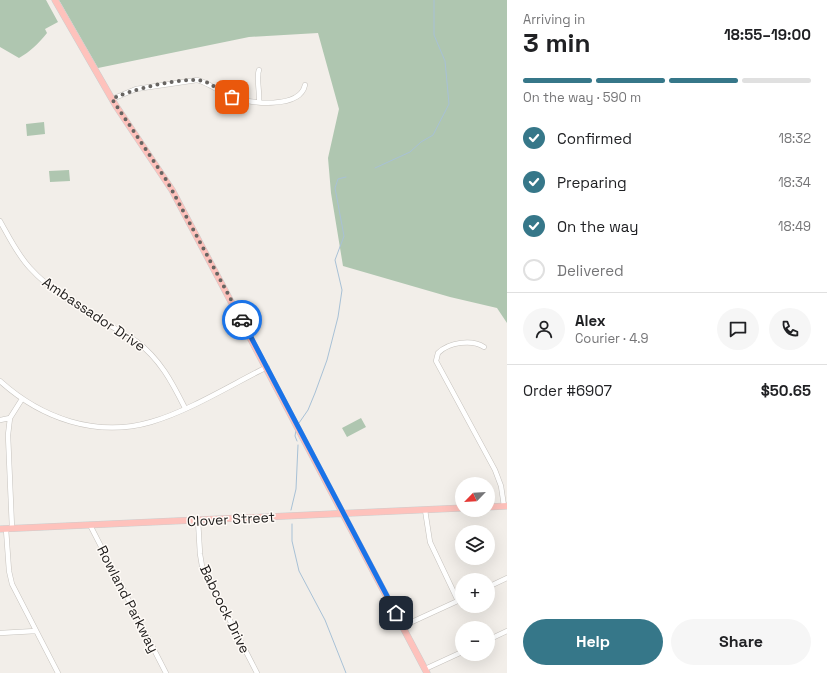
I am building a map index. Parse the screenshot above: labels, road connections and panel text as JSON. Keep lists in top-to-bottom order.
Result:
{
  "streets": {
    "main road": ["Clover Street"],
    "street": ["Ambassador Drive", "Rowland Parkway", "Babcock Drive"]
  },
  "crossings": [
    ["Clover Street", "Rowland Parkway"],
    ["Clover Street", "Babcock Drive"]
  ],
  "north": "bottom left",
  "page": {
    "heading": ["3 min", "Arriving in", "18:55–19:00"],
    "panel": [
      "Alex",
      "Courier · 4.9",
      "Order #6907",
      "$50.65"
    ],
    "bar": "On the way · 590 m",
    "list": [
      ["Confirmed", "18:32"],
      ["Preparing", "18:34"],
      ["On the way", "18:49"],
      "Delivered"
    ],
    "map_buttons": ["+", "−"],
    "buttons": ["Help", "Share"]
  }
}
